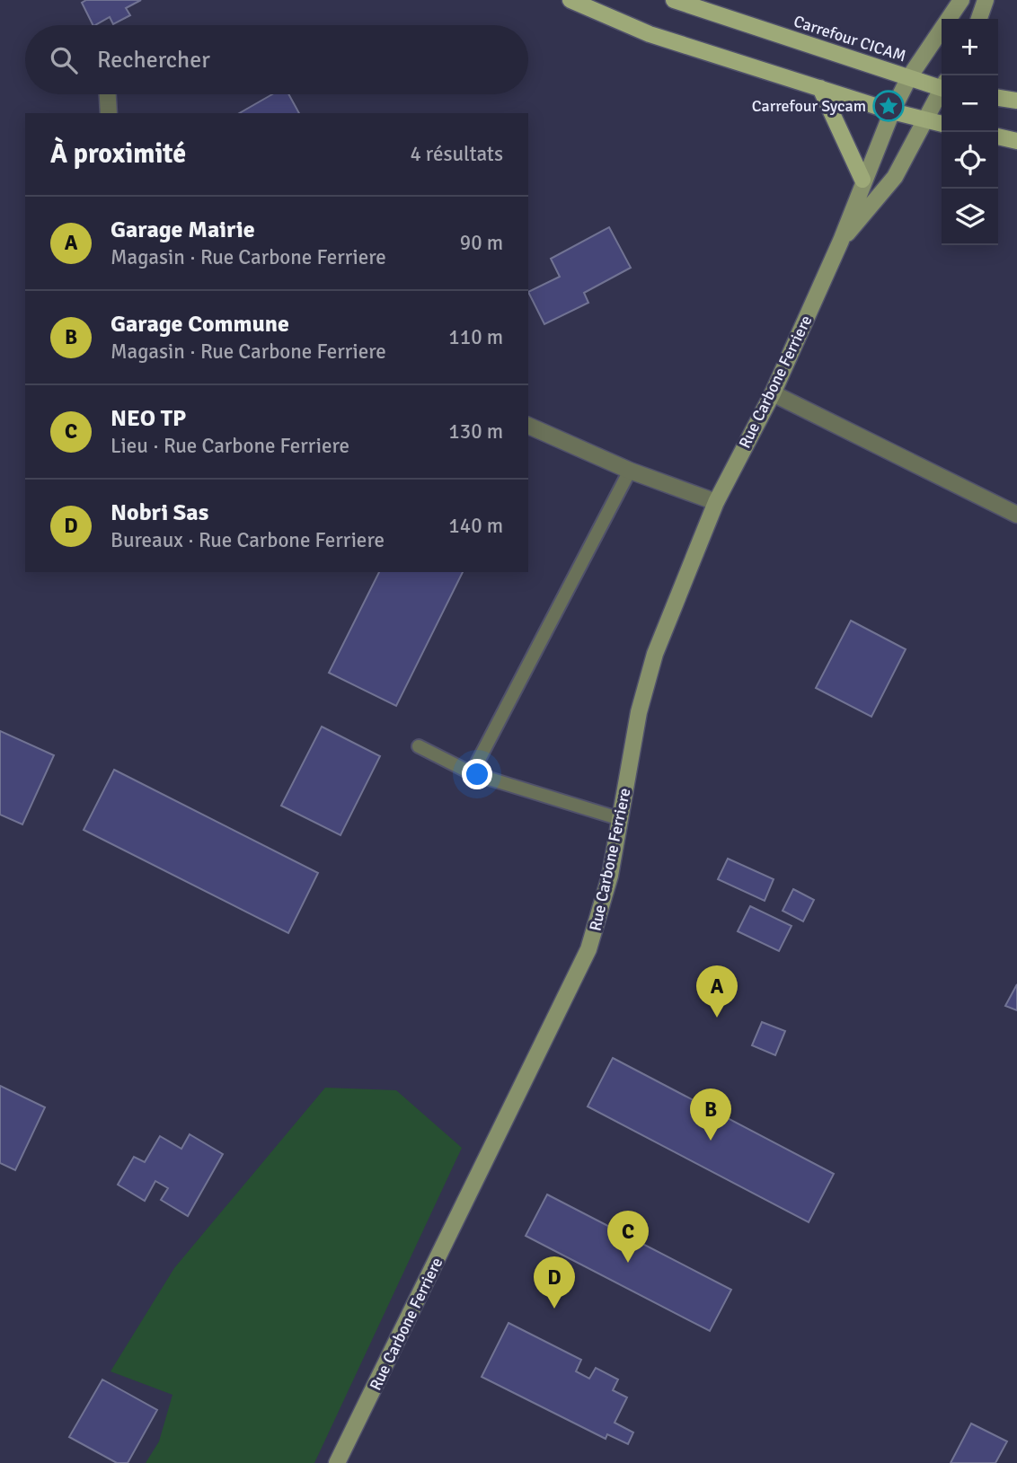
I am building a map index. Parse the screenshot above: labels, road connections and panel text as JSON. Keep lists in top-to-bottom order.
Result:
{
  "streets": {
    "main road": ["Carrefour CICAM"],
    "street": ["Rue Carbone Ferriere"]
  },
  "crossings": [
    ["Carrefour CICAM", "Rue Carbone Ferriere"]
  ],
  "places": {
    "place": ["Carrefour Sycam"]
  },
  "page": {
    "map_buttons": ["+", "−"],
    "search": "Rechercher",
    "heading": ["À proximité", "4 résultats"],
    "list": [
      {
        "mark": "A",
        "name": "Garage Mairie",
        "note": "Magasin · Rue Carbone Ferriere",
        "value": "90 m"
      },
      {
        "mark": "B",
        "name": "Garage Commune",
        "note": "Magasin · Rue Carbone Ferriere",
        "value": "110 m"
      },
      {
        "mark": "C",
        "name": "NEO TP",
        "note": "Lieu · Rue Carbone Ferriere",
        "value": "130 m"
      },
      {
        "mark": "D",
        "name": "Nobri Sas",
        "note": "Bureaux · Rue Carbone Ferriere",
        "value": "140 m"
      }
    ],
    "pins": [
      "A",
      "B",
      "C",
      "D"
    ]
  }
}
